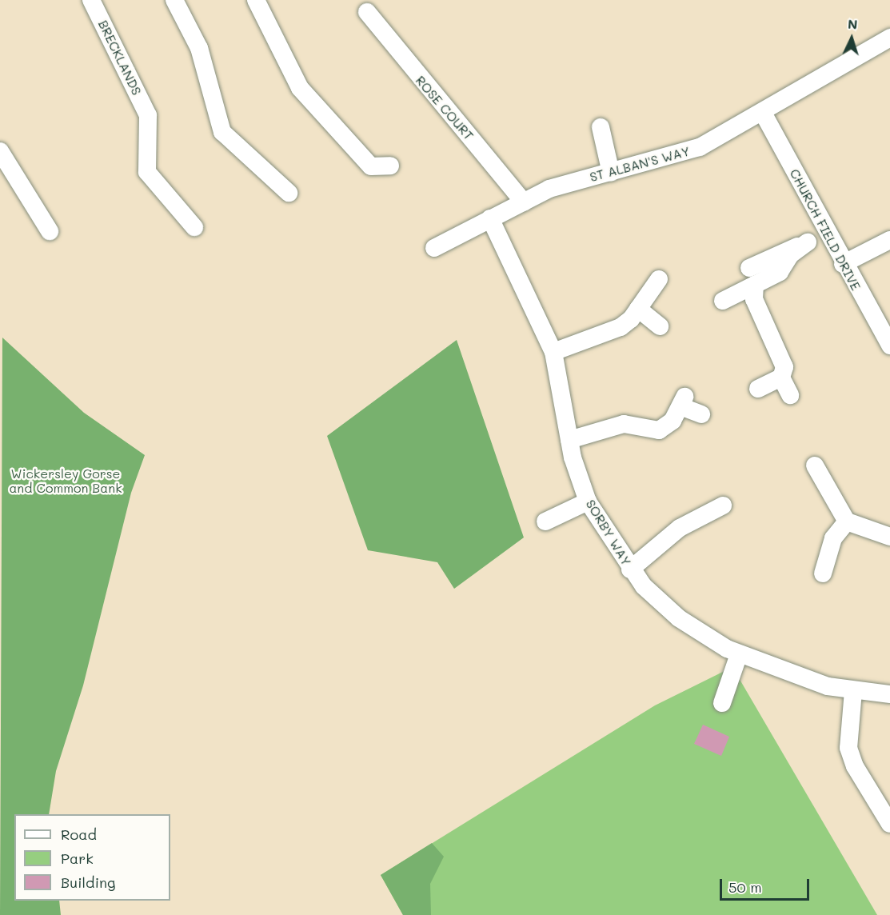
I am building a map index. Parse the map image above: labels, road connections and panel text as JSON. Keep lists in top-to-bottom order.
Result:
{
  "streets": {
    "street": [
      "BRECKLANDS",
      "ROSE COURT",
      "ST ALBAN'S WAY",
      "CHURCH FIELD DRIVE",
      "SORBY WAY"
    ]
  },
  "crossings": [
    ["ROSE COURT", "ST ALBAN'S WAY"],
    ["ST ALBAN'S WAY", "CHURCH FIELD DRIVE"],
    ["ST ALBAN'S WAY", "SORBY WAY"]
  ],
  "parks": ["Wickersley Gorse and Common Bank"],
  "legend": ["Road", "Park", "Building"],
  "scale_bar": "50 m",
  "north": "top"
}
